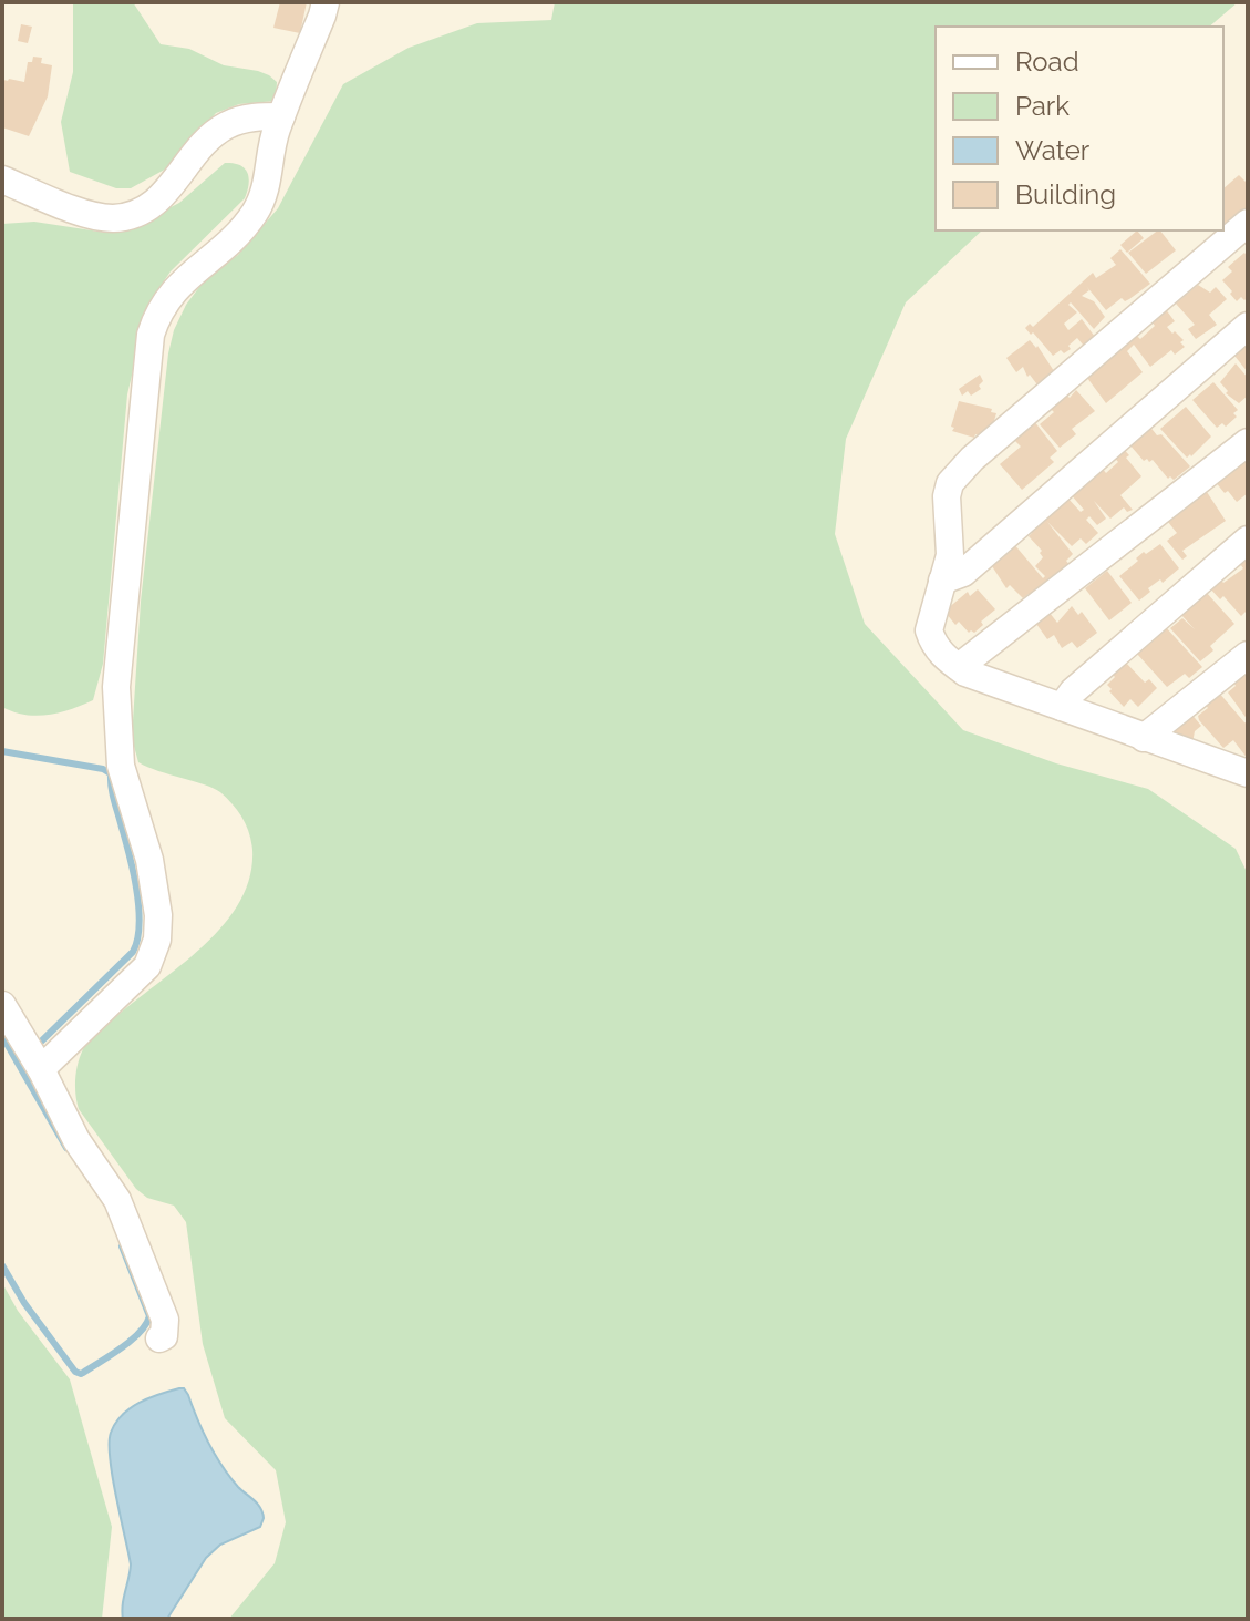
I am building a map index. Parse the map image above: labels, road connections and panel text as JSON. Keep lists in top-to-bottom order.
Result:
{
  "legend": [
    "Road",
    "Park",
    "Water",
    "Building"
  ]
}
